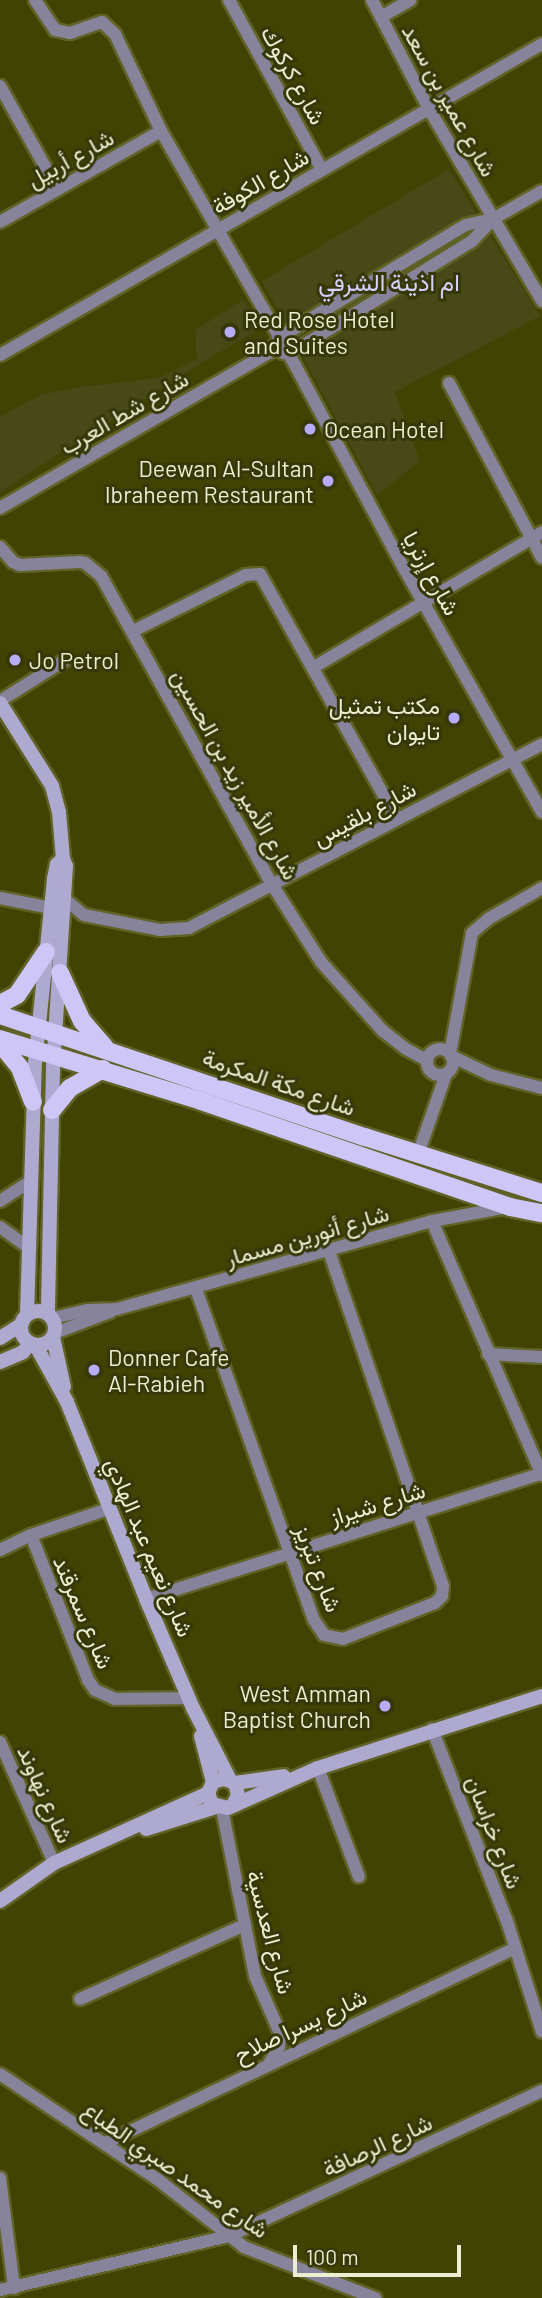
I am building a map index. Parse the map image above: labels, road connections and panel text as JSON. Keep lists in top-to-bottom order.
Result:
{
  "streets": {
    "main road": ["شارع مكة المكرمة"],
    "street": [
      "شارع كركوك",
      "شارع عمير بن سعد",
      "شارع أربيل",
      "شارع الكوفة",
      "شارع شط العرب",
      "شارع إرتريا",
      "شارع الأمير زيد بن الحسين",
      "شارع بلقيس",
      "شارع أنورين مسمار",
      "شارع شيراز",
      "شارع نعيم عبد الهادي",
      "شارع تبريز",
      "شارع سمرقند",
      "شارع نهاوند",
      "شارع خراسان",
      "شارع العدسية",
      "شارع يسرا صلاح",
      "شارع الرصافة",
      "شارع محمد صبري الطباع"
    ]
  },
  "crossings": [
    ["شارع كركوك", "شارع الكوفة"],
    ["شارع عمير بن سعد", "شارع الكوفة"],
    ["شارع عمير بن سعد", "شارع شط العرب"],
    ["شارع أربيل", "شارع إرتريا"],
    ["شارع الكوفة", "شارع إرتريا"],
    ["شارع شط العرب", "شارع إرتريا"],
    ["شارع إرتريا", "شارع بلقيس"],
    ["شارع الأمير زيد بن الحسين", "شارع بلقيس"],
    ["شارع مكة المكرمة", "شارع أنورين مسمار"],
    ["شارع أنورين مسمار", "شارع نعيم عبد الهادي"],
    ["شارع أنورين مسمار", "شارع تبريز"],
    ["شارع شيراز", "شارع نعيم عبد الهادي"],
    ["شارع شيراز", "شارع تبريز"],
    ["شارع نعيم عبد الهادي", "شارع سمرقند"],
    ["شارع نعيم عبد الهادي", "شارع العدسية"],
    ["شارع خراسان", "شارع يسرا صلاح"],
    ["شارع العدسية", "شارع يسرا صلاح"],
    ["شارع يسرا صلاح", "شارع محمد صبري الطباع"],
    ["شارع الرصافة", "شارع محمد صبري الطباع"]
  ],
  "districts": ["ام اذينة الشرقي"],
  "places": [
    "Red Rose Hotel and Suites",
    "Ocean Hotel",
    "Deewan Al-Sultan Ibraheem Restaurant",
    "Jo Petrol",
    "مكتب تمثيل تايوان",
    "Donner Cafe Al-Rabieh",
    "West Amman Baptist Church"
  ],
  "scale_bar": "100 m"
}
